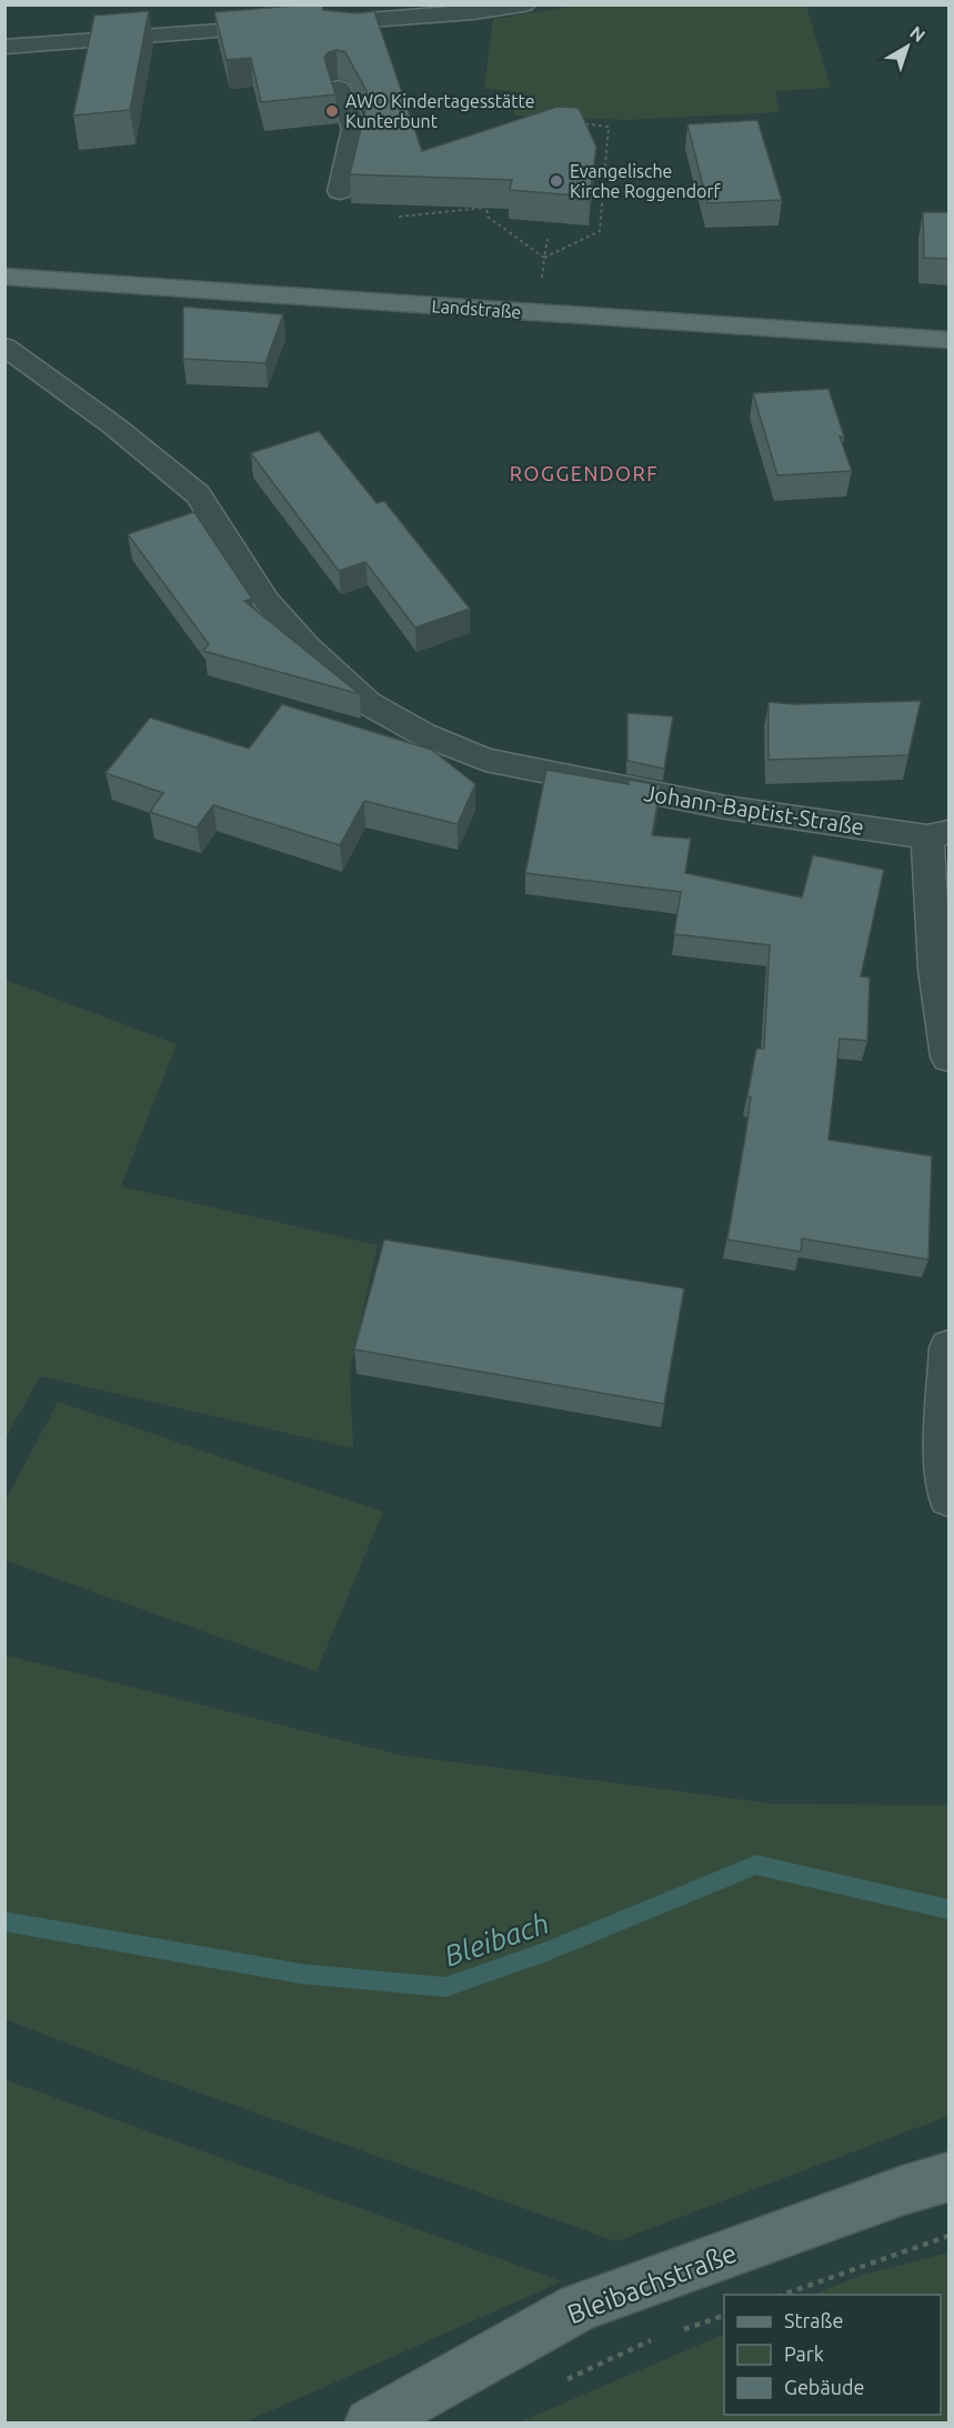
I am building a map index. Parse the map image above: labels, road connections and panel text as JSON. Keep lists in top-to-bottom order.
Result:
{
  "streets": {
    "main road": ["Landstraße", "Bleibachstraße"],
    "street": ["Johann-Baptist-Straße"]
  },
  "districts": ["ROGGENDORF"],
  "water": ["Bleibach"],
  "places": ["AWO Kindertagesstätte Kunterbunt", "Evangelische Kirche Roggendorf"],
  "legend": ["Straße", "Park", "Gebäude"],
  "north": "top right"
}
